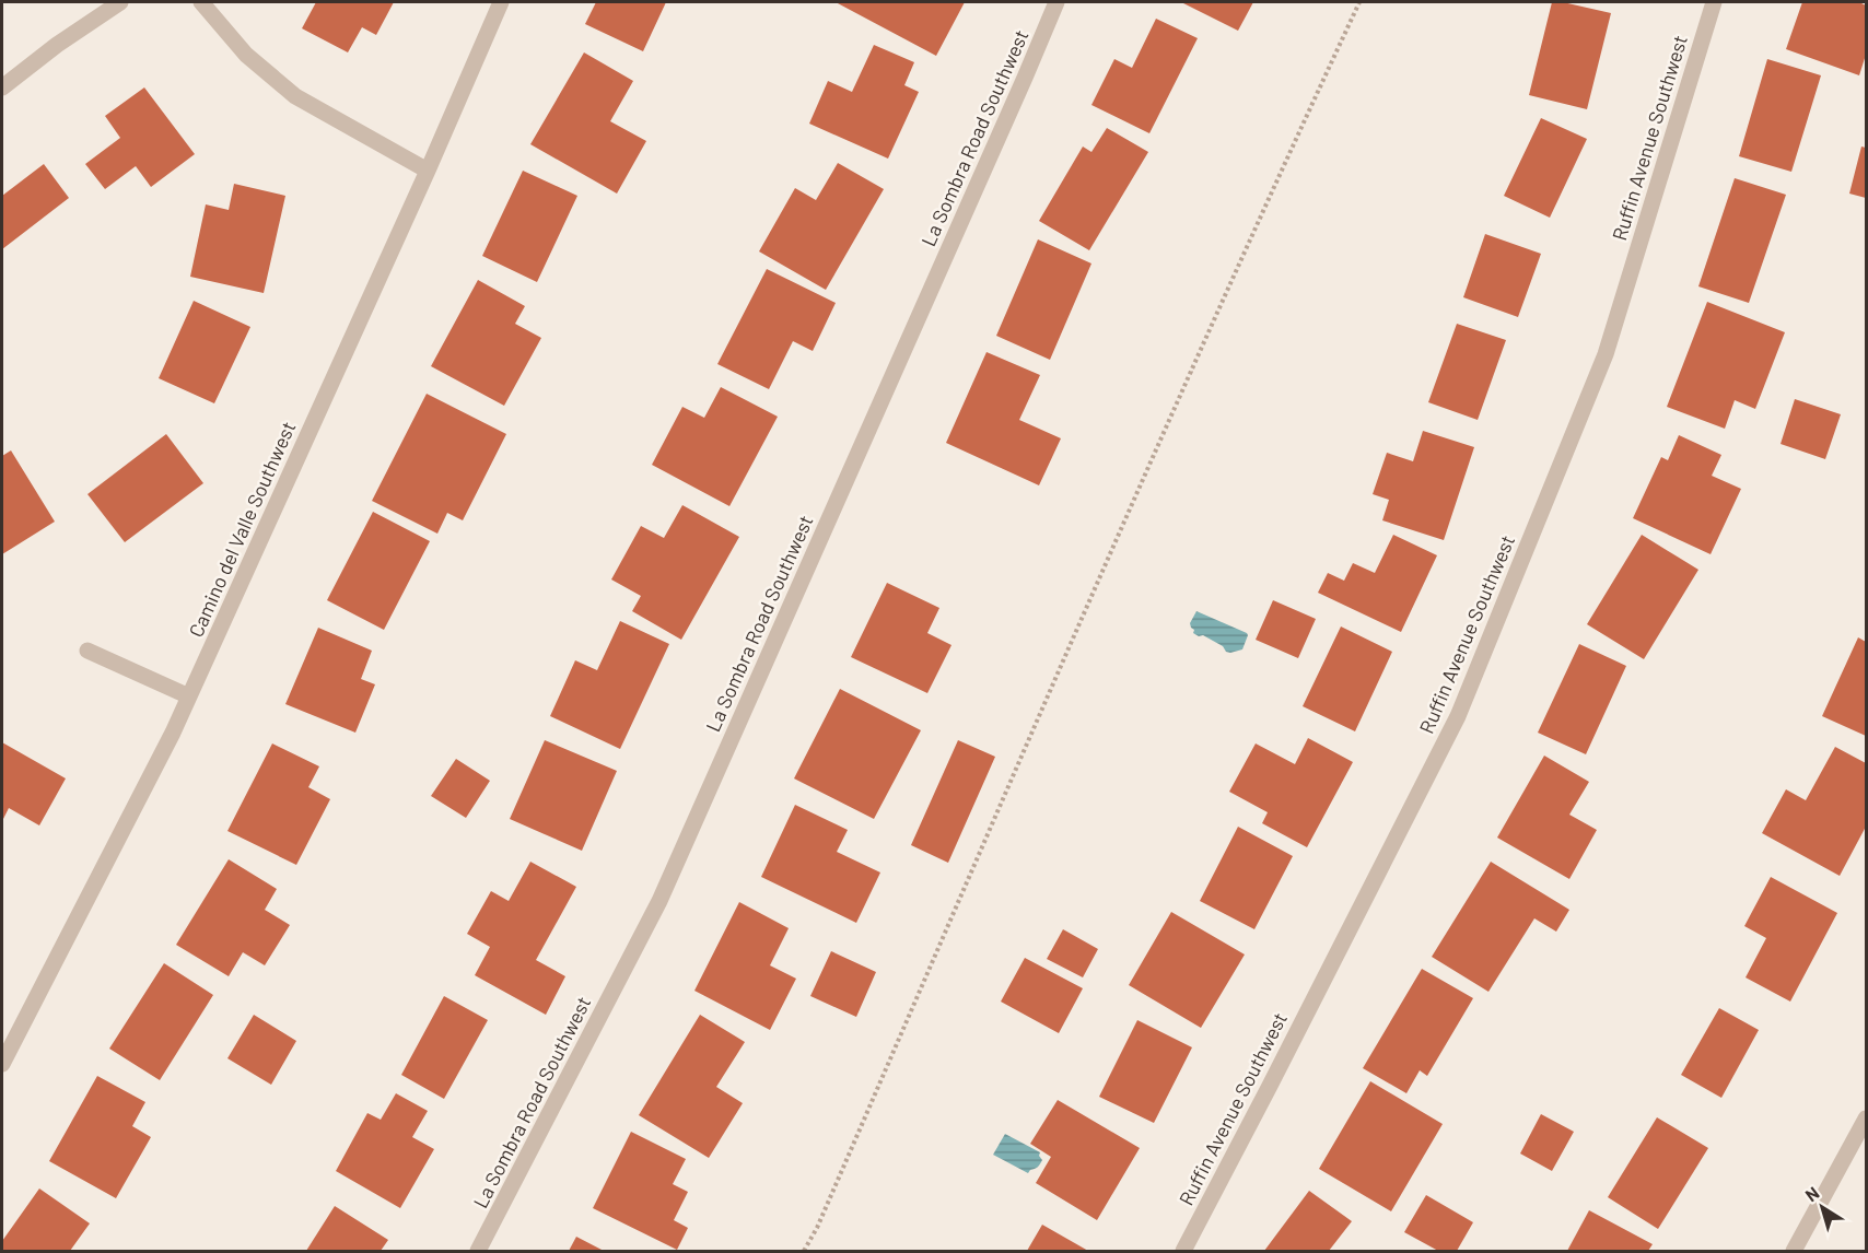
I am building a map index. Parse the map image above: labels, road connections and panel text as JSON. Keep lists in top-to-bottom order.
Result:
{
  "streets": {
    "street": ["La Sombra Road Southwest", "Ruffin Avenue Southwest", "Camino del Valle Southwest"]
  },
  "north": "top left"
}
